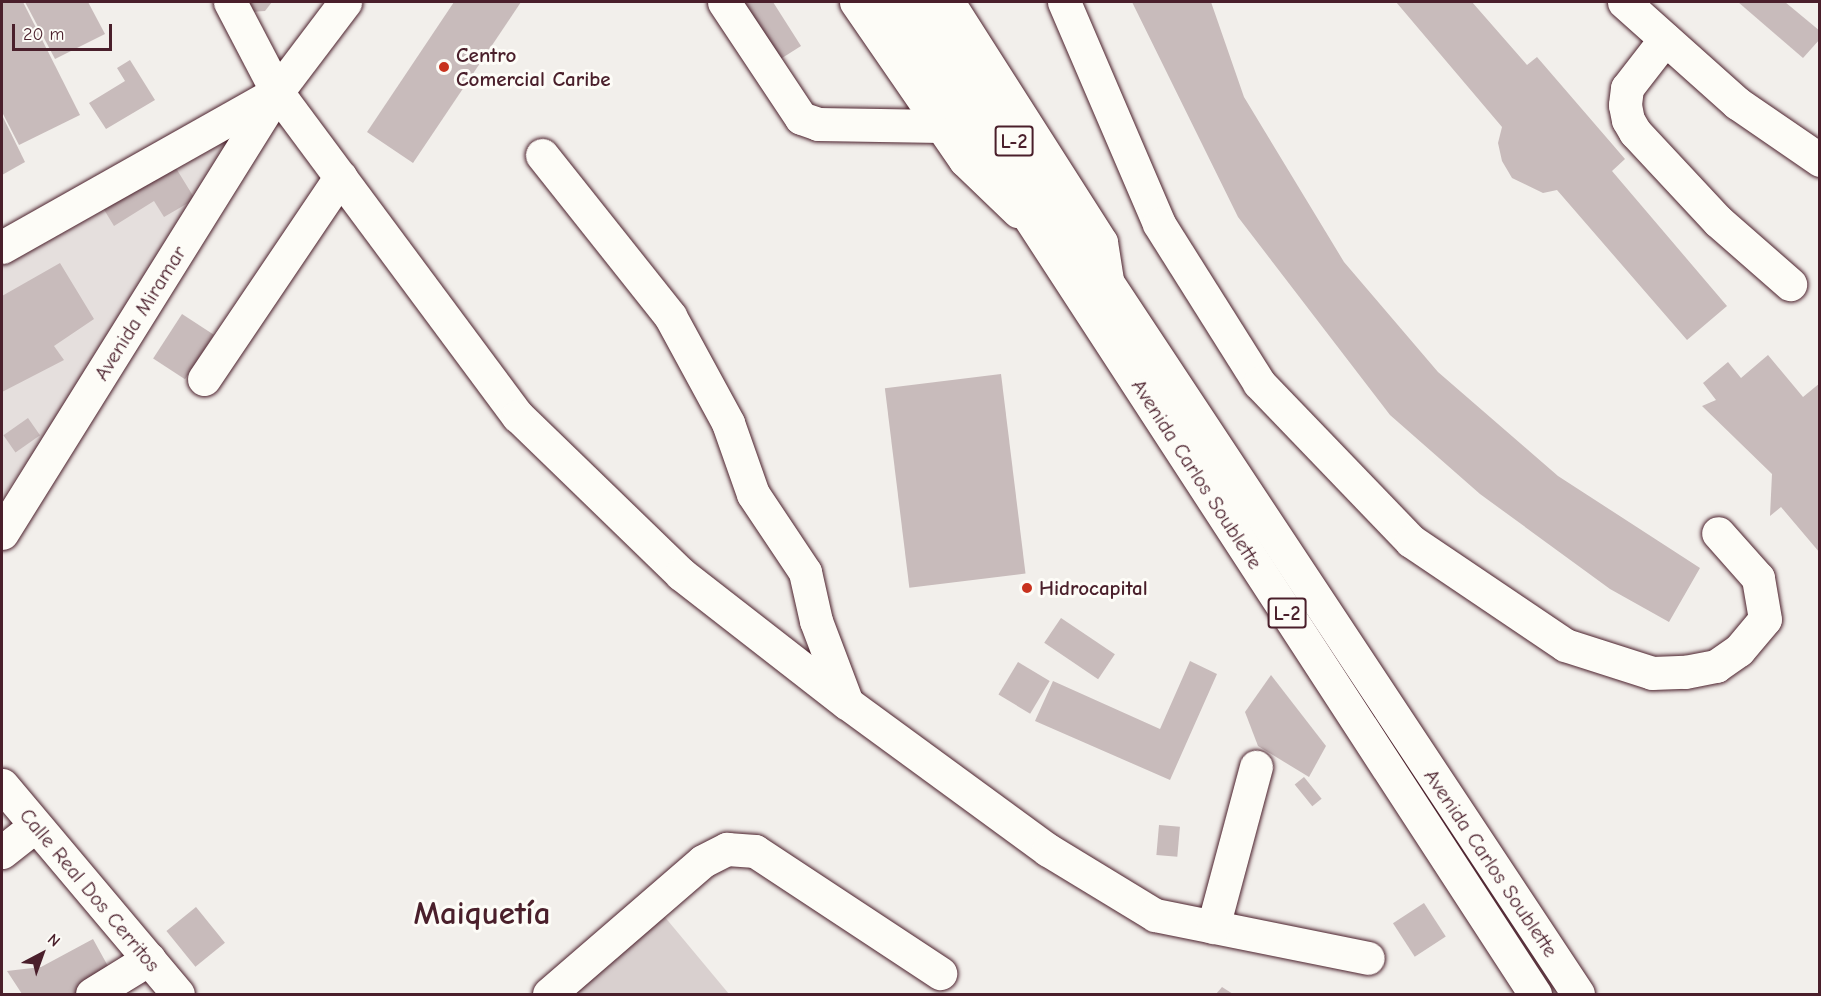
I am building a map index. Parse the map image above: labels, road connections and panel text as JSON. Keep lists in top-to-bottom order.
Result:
{
  "streets": {
    "street": [
      "L-2",
      "Avenida Miramar",
      "Avenida Carlos Soublette",
      "Calle Real Dos Cerritos"
    ]
  },
  "crossings": [
    ["L-2", "Avenida Carlos Soublette"]
  ],
  "districts": ["Maiquetía"],
  "places": ["Centro Comercial Caribe", "Hidrocapital"],
  "scale_bar": "20 m",
  "north": "top right"
}
